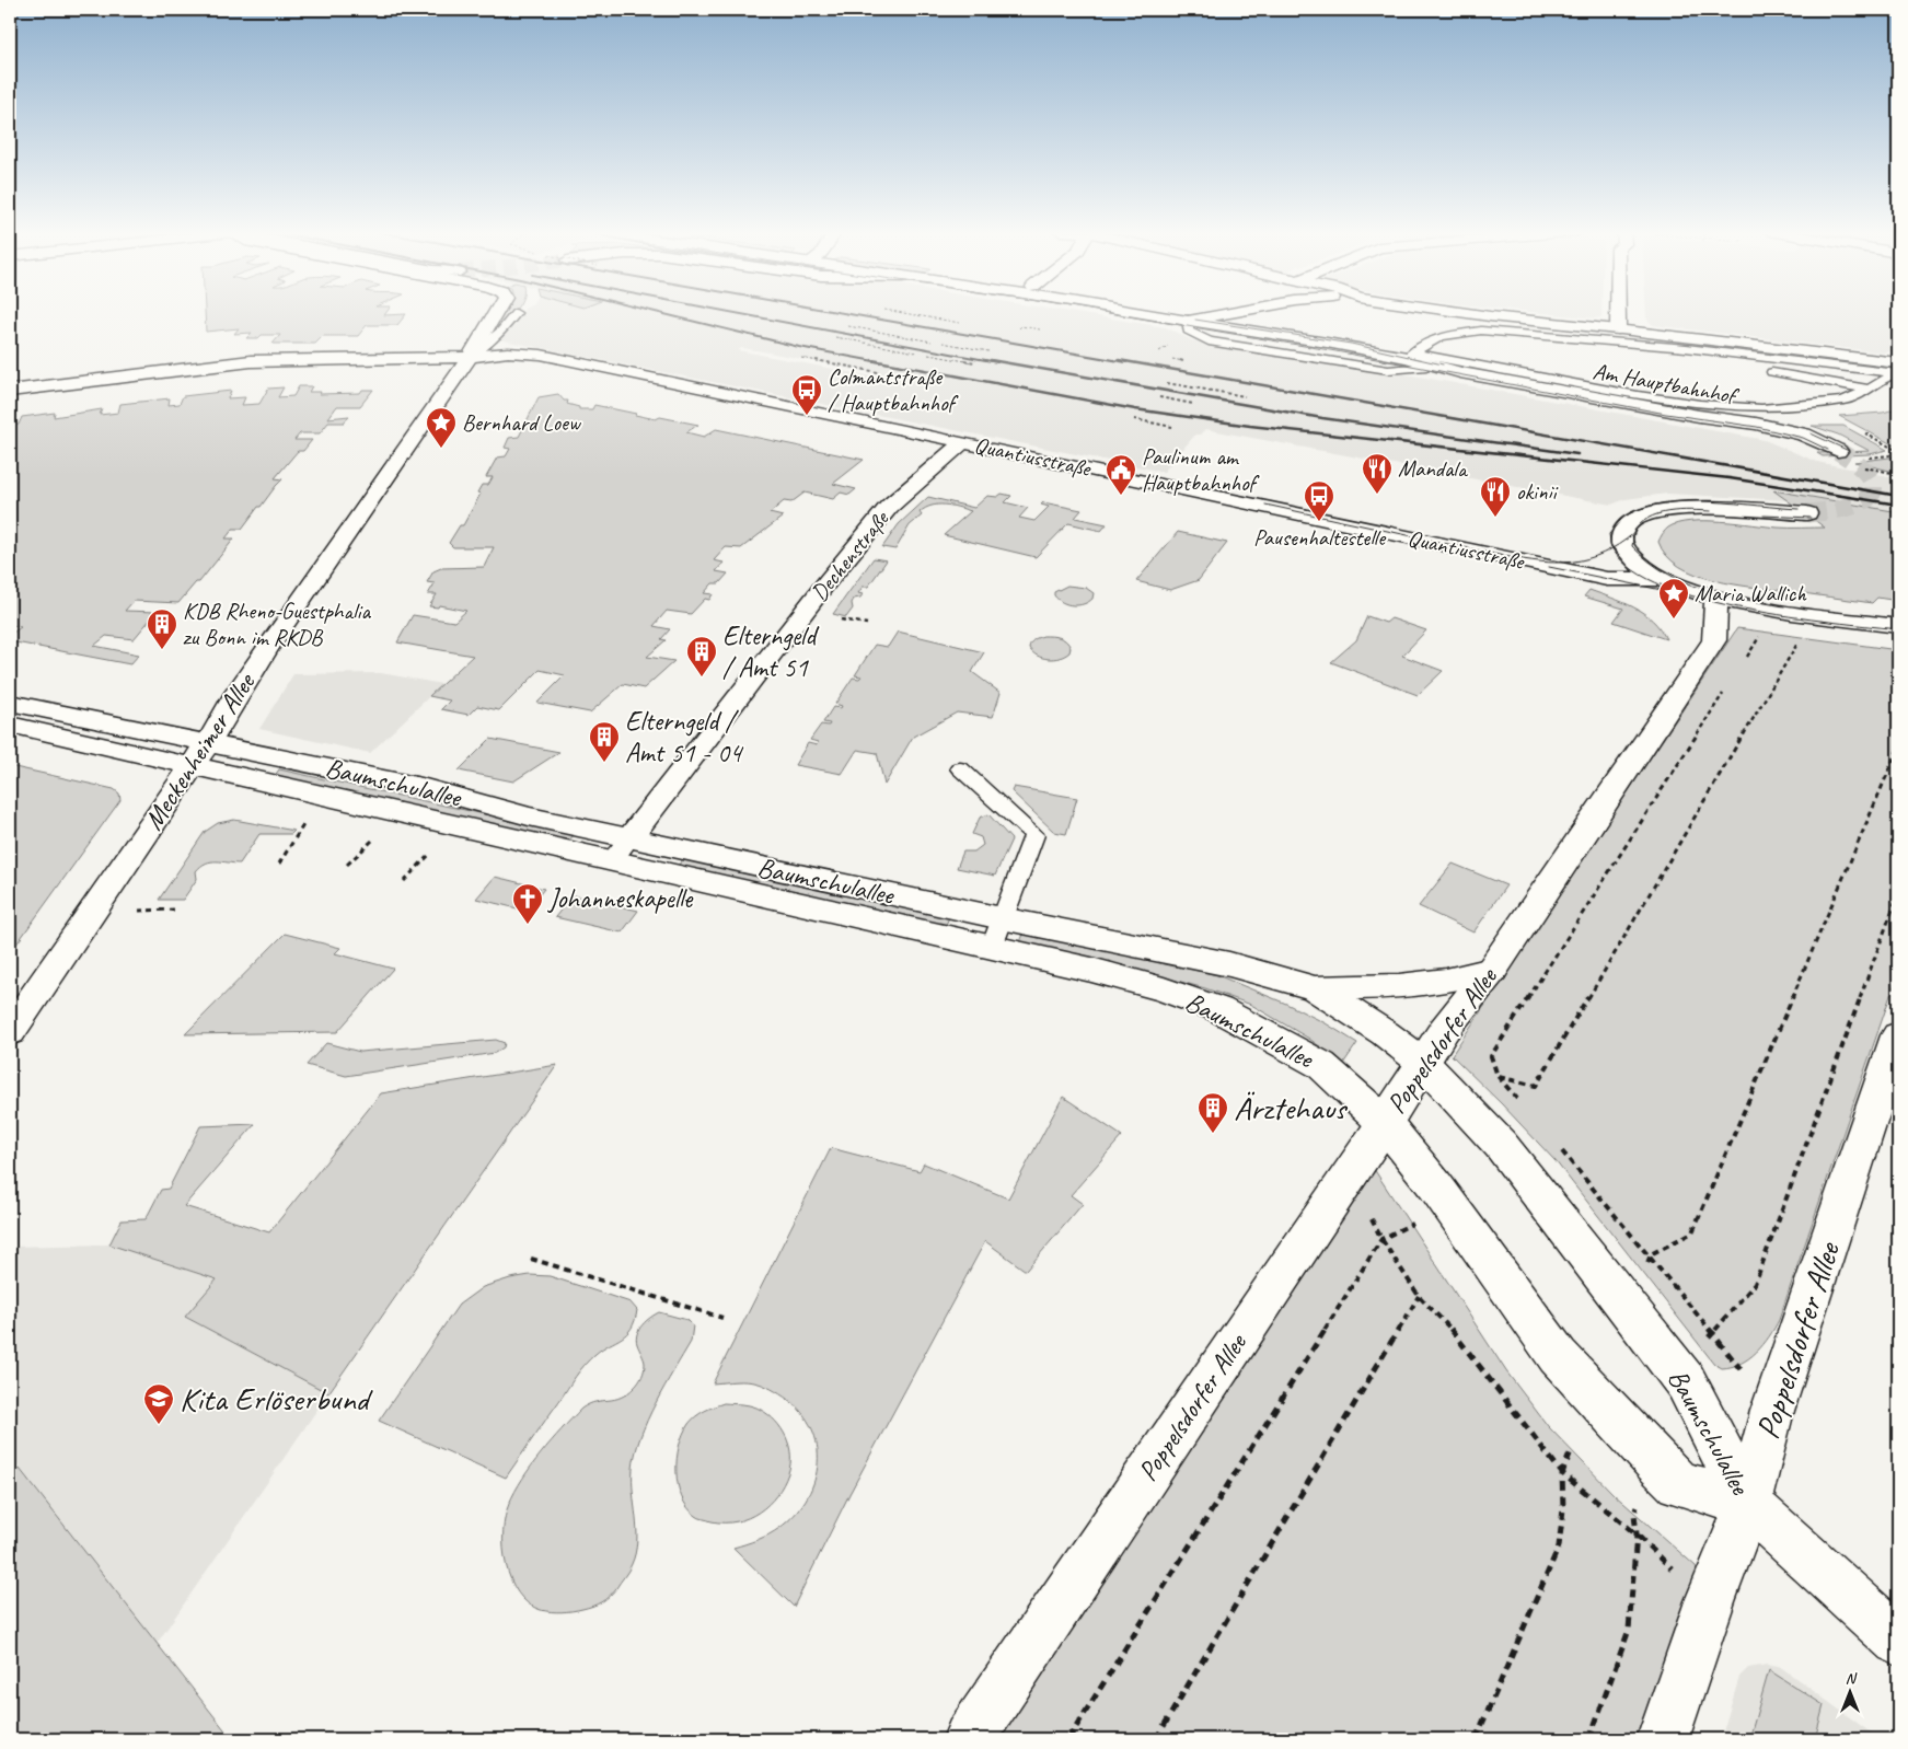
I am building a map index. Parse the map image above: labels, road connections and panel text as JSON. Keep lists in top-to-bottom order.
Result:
{
  "streets": {
    "street": [
      "Am Hauptbahnhof",
      "Quantiusstraße",
      "Dechenstraße",
      "Meckenheimer Allee",
      "Baumschulallee",
      "Poppelsdorfer Allee"
    ]
  },
  "crossings": [
    ["Quantiusstraße", "Dechenstraße"],
    ["Quantiusstraße", "Meckenheimer Allee"],
    ["Dechenstraße", "Baumschulallee"],
    ["Meckenheimer Allee", "Baumschulallee"],
    ["Baumschulallee", "Poppelsdorfer Allee"]
  ],
  "places": {
    "bus stop": ["Colmantstraße / Hauptbahnhof", "Pausenhaltestelle"],
    "place": ["Bernhard Loew", "Maria Wallich"],
    "restaurant": ["Mandala", "okinii"],
    "public building": ["Paulinum am Hauptbahnhof"],
    "building": [
      "KDB Rheno-Guestphalia zu Bonn im RKDB",
      "Elterngeld / Amt 51",
      "Elterngeld / Amt 51 - 04",
      "Ärztehaus"
    ],
    "church": ["Johanneskapelle"],
    "school or university": ["Kita Erlöserbund"]
  },
  "north": "top"
}
